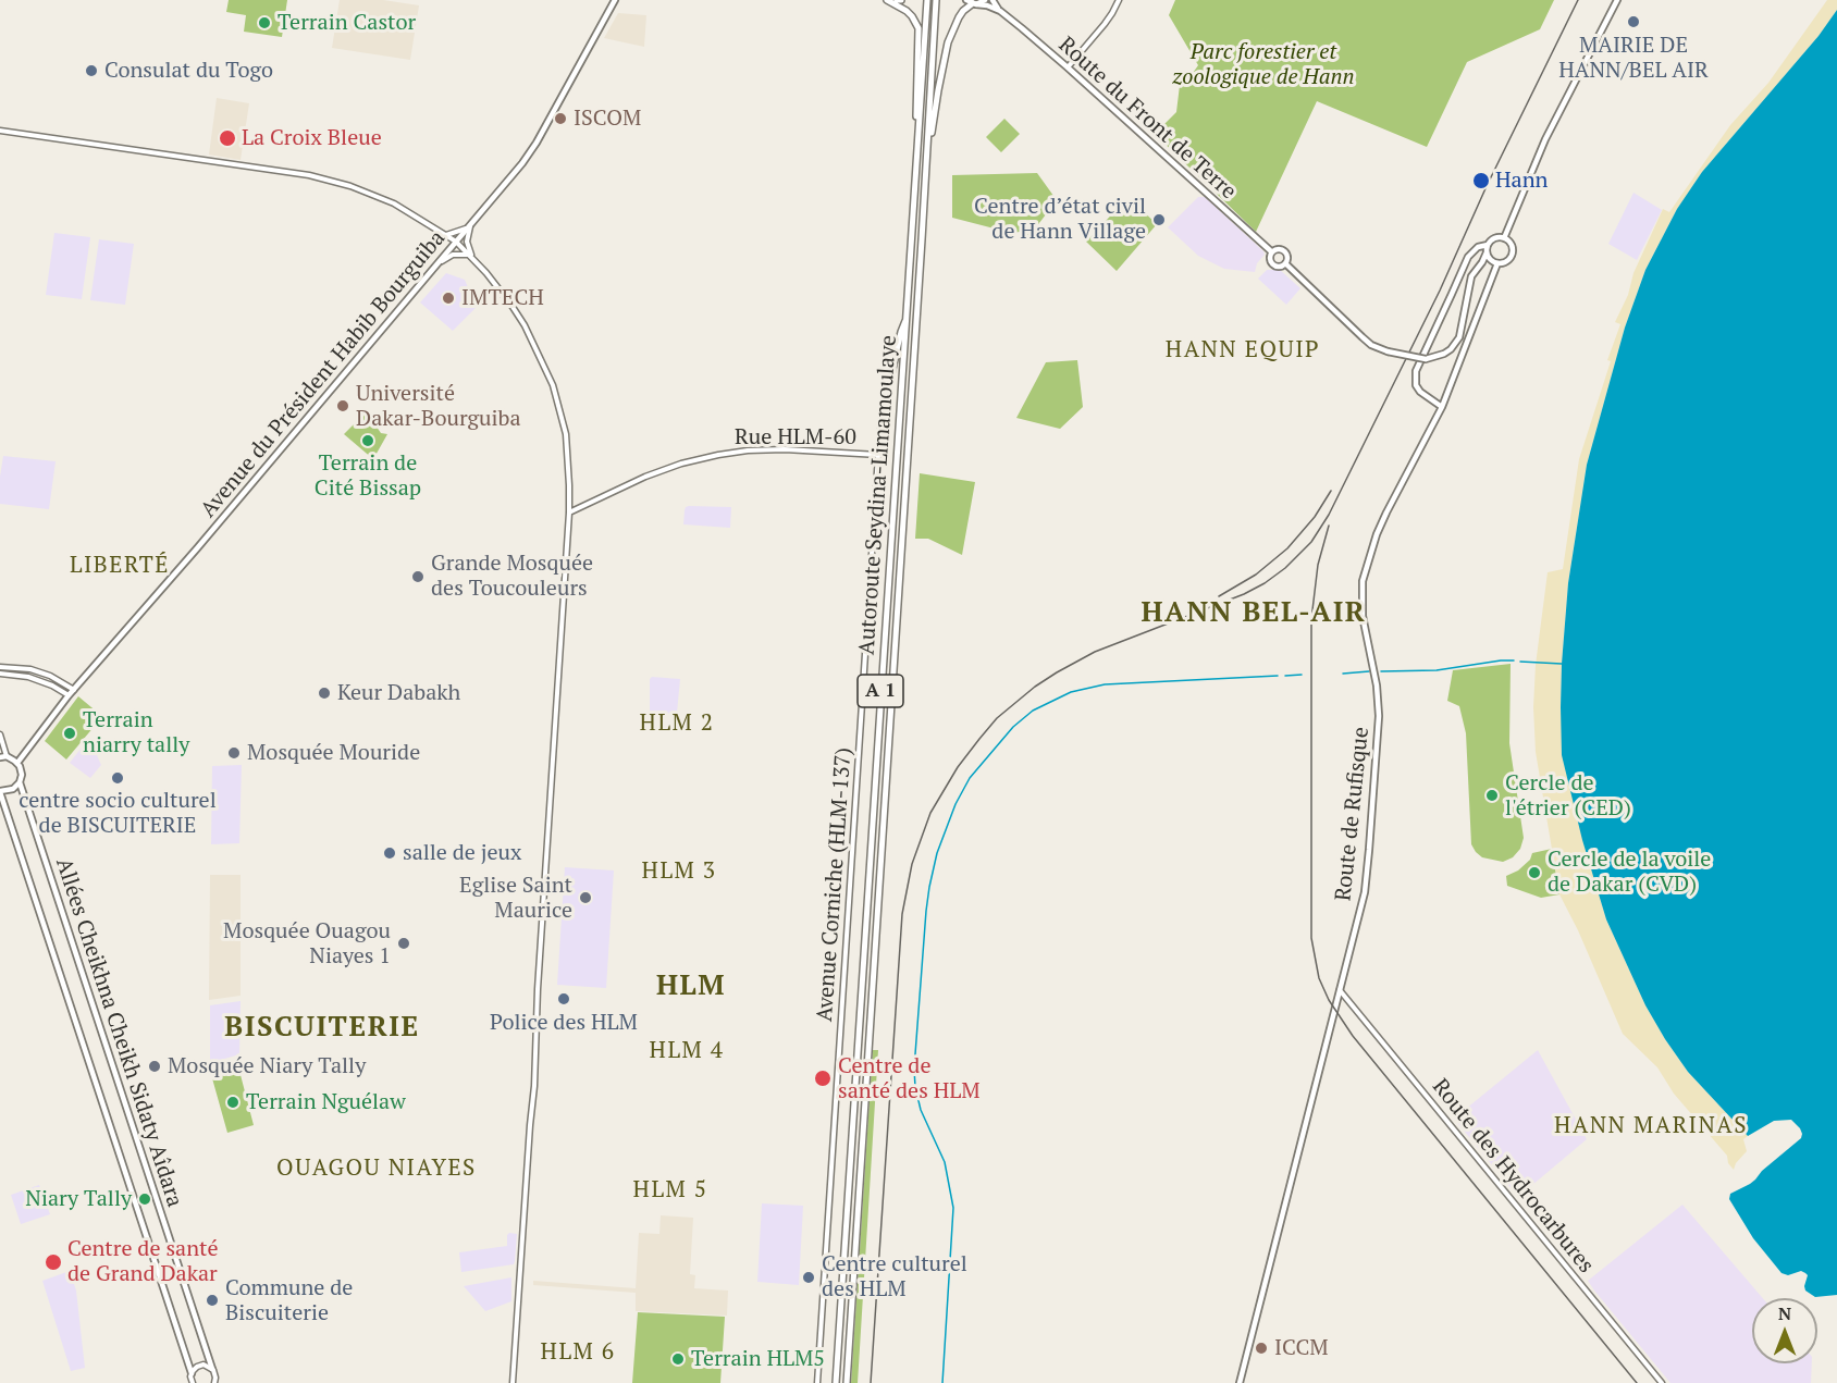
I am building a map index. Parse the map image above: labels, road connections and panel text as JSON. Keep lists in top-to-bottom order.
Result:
{
  "streets": {
    "highway": ["Autoroute Seydina-Limamoulaye", "A 1"],
    "main road": [
      "Route du Front de Terre",
      "Avenue du Président Habib Bourguiba",
      "Route de Rufisque",
      "Allées Cheikhna Cheikh Sidaty Aîdara"
    ],
    "street": ["Rue HLM-60", "Avenue Corniche (HLM-137)", "Route des Hydrocarbures"]
  },
  "crossings": [
    ["Route du Front de Terre", "Route de Rufisque"],
    ["Avenue du Président Habib Bourguiba", "Allées Cheikhna Cheikh Sidaty Aîdara"],
    ["Rue HLM-60", "Avenue Corniche (HLM-137)"],
    ["Route de Rufisque", "Route des Hydrocarbures"]
  ],
  "districts": [
    "HANN EQUIP",
    "LIBERTÉ",
    "HANN BEL-AIR",
    "HLM 2",
    "HLM 3",
    "HLM",
    "BISCUITERIE",
    "HLM 4",
    "HANN MARINAS",
    "OUAGOU NIAYES",
    "HLM 5",
    "HLM 6"
  ],
  "parks": ["Parc forestier et zoologique de Hann"],
  "places": [
    "MAIRIE DE HANN/BEL AIR",
    "Terrain Castor",
    "Consulat du Togo",
    "ISCOM",
    "La Croix Bleue",
    "Hann",
    "Centre d’état civil de Hann Village",
    "IMTECH",
    "Université Dakar-Bourguiba",
    "Terrain de Cité Bissap",
    "Grande Mosquée des Toucouleurs",
    "Keur Dabakh",
    "Terrain niarry tally",
    "Mosquée Mouride",
    "centre socio culturel de BISCUITERIE",
    "Cercle de l'étrier (CED)",
    "salle de jeux",
    "Cercle de la voile de Dakar (CVD)",
    "Eglise Saint Maurice",
    "Mosquée Ouagou Niayes 1",
    "Police des HLM",
    "Mosquée Niary Tally",
    "Centre de santé des HLM",
    "Terrain Nguélaw",
    "Niary Tally",
    "Centre de santé de Grand Dakar",
    "Centre culturel des HLM",
    "Commune de Biscuiterie",
    "ICCM",
    "Terrain HLM5"
  ],
  "north": "top"
}
